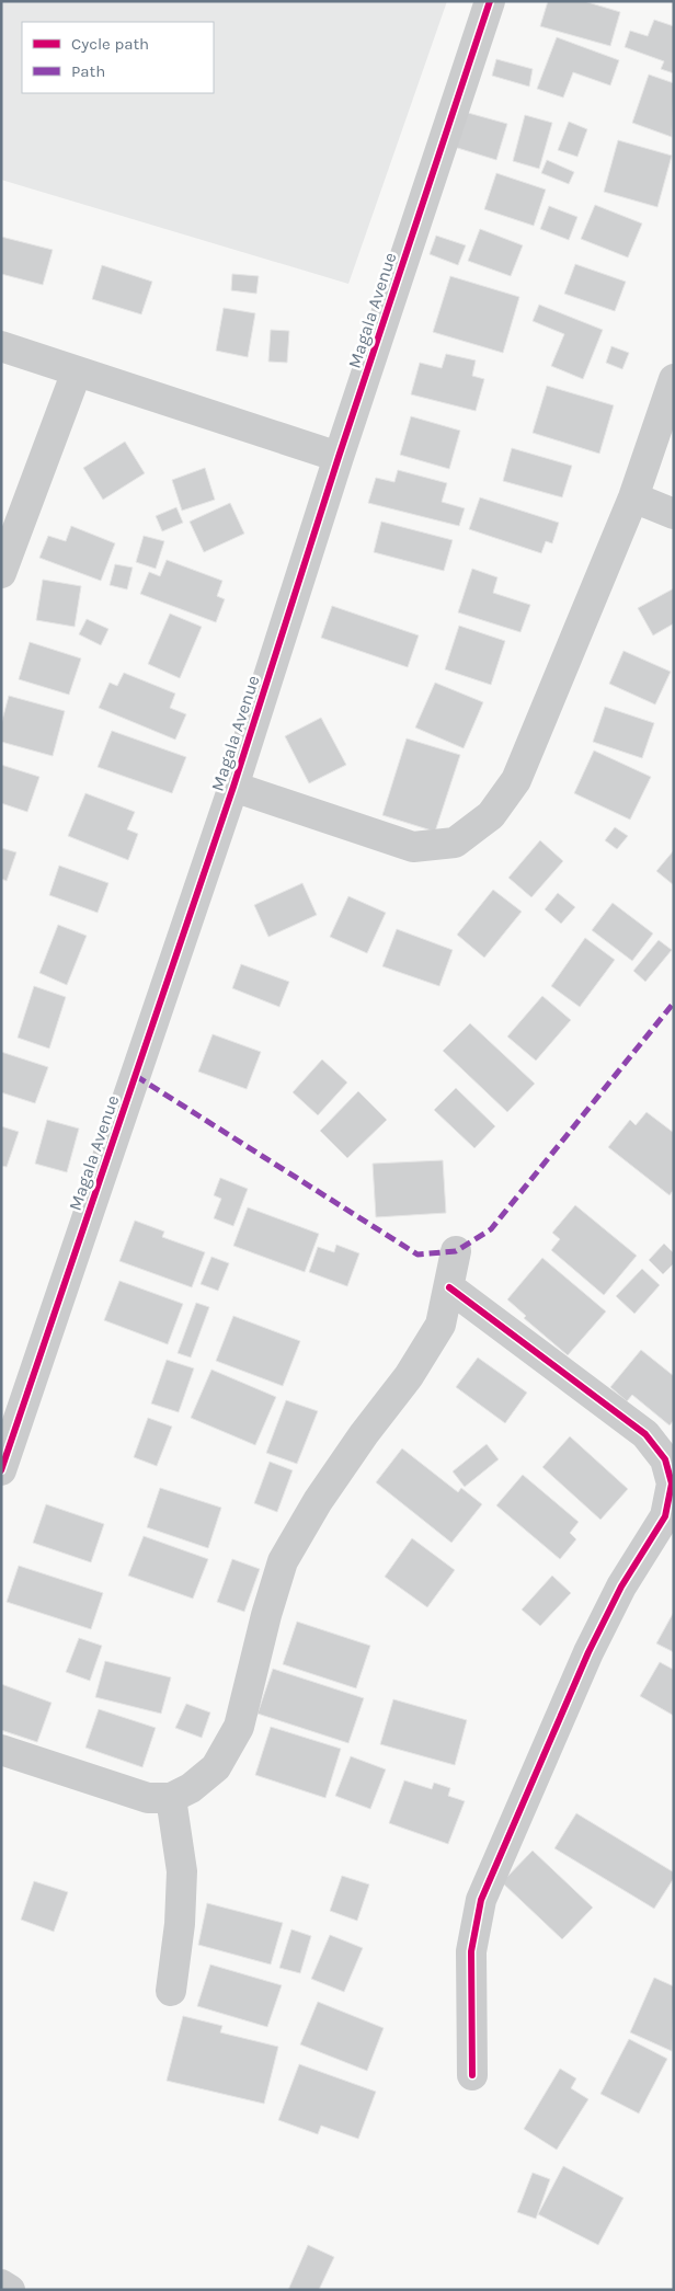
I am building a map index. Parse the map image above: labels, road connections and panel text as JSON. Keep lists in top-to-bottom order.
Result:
{
  "streets": {
    "street": ["Magala Avenue"]
  },
  "legend": ["Cycle path", "Path"]
}
